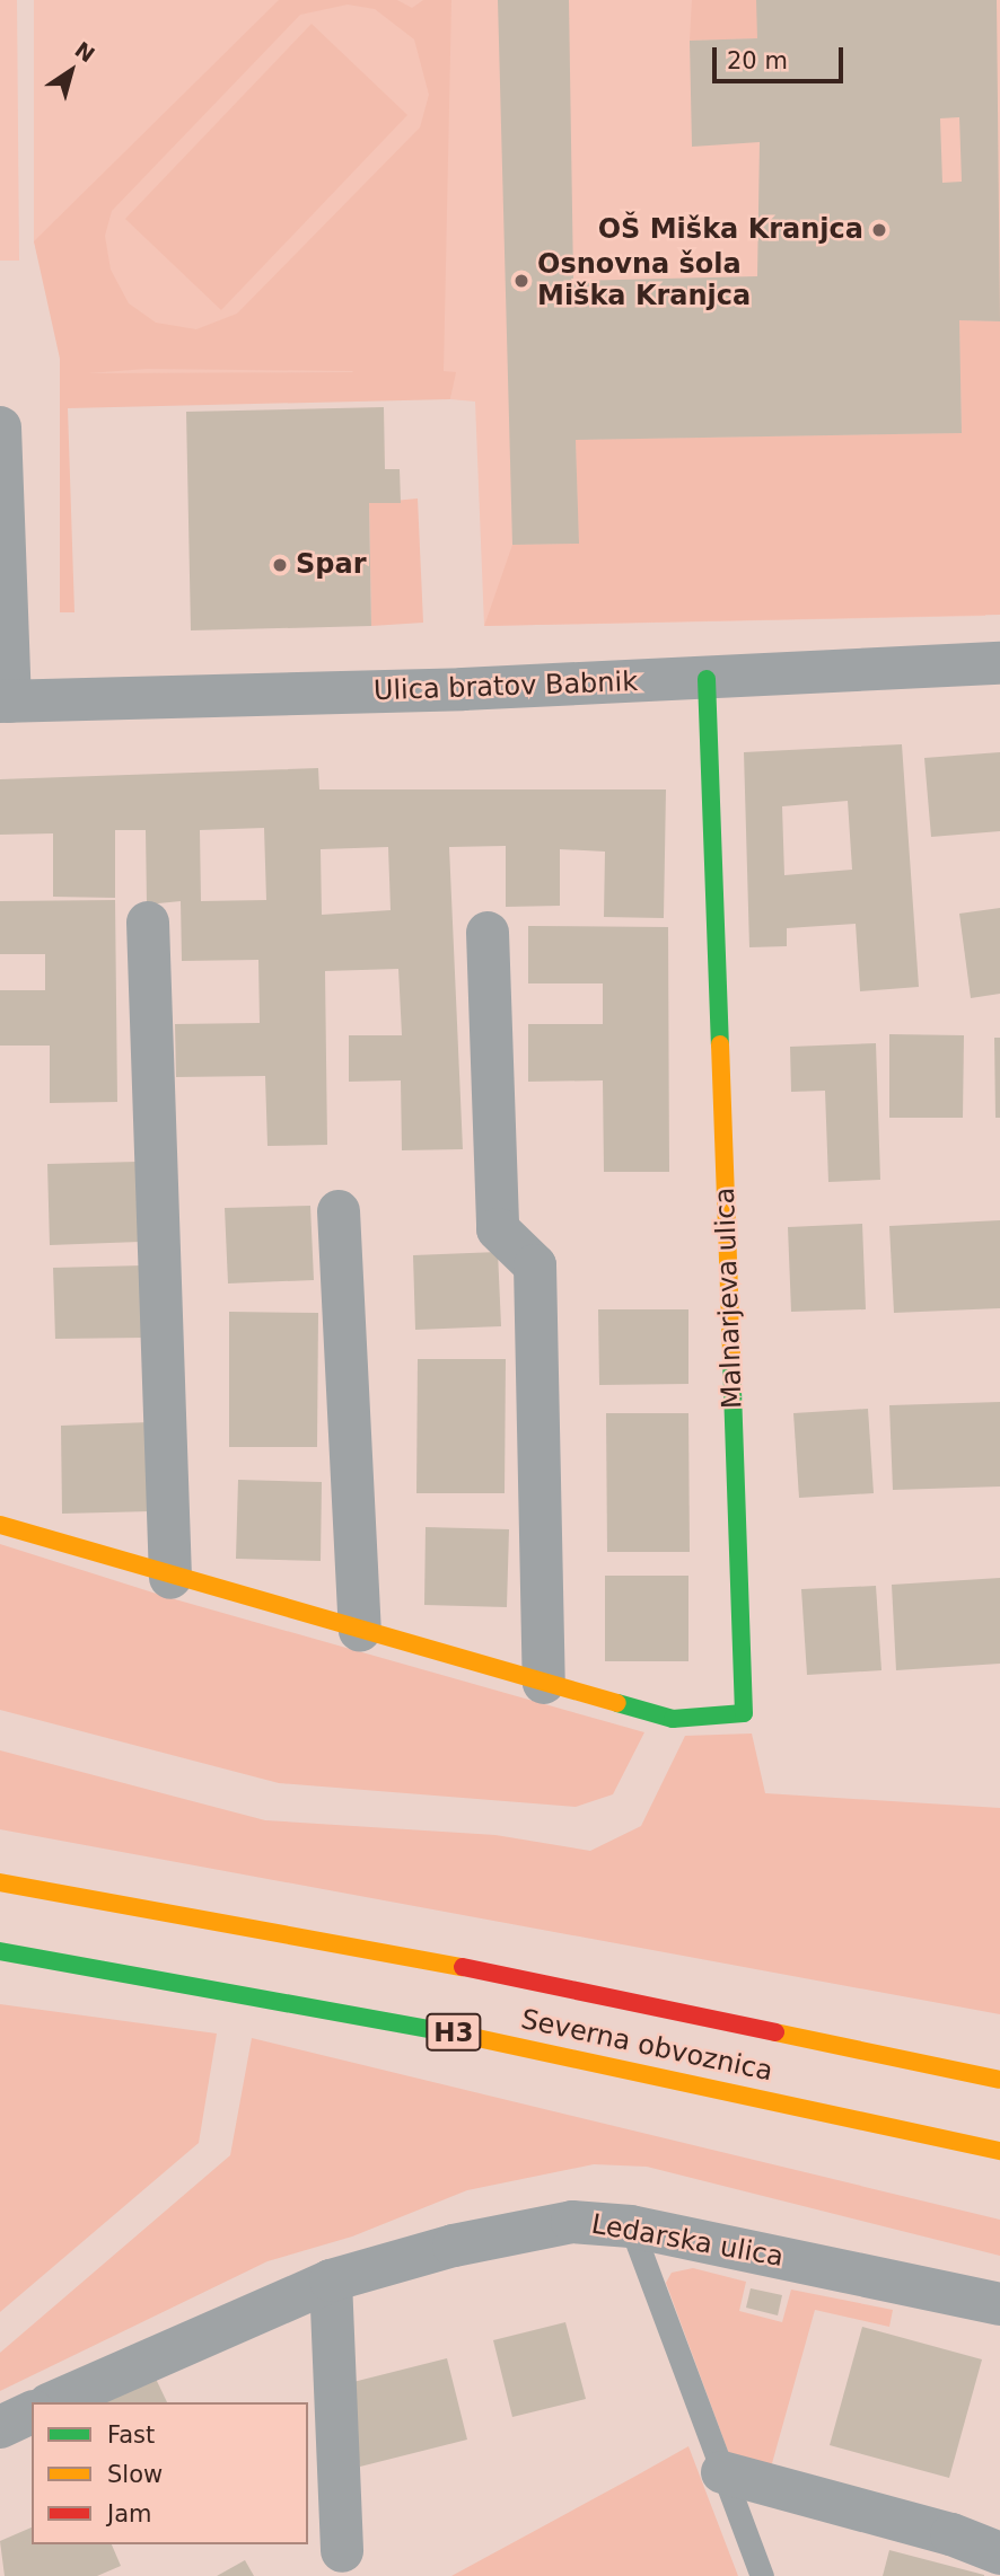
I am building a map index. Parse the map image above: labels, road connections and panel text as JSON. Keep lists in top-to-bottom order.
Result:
{
  "streets": {
    "main road": ["Malnarjeva ulica", "H3", "Severna obvoznica"],
    "street": ["Ulica bratov Babnik", "Ledarska ulica"]
  },
  "crossings": [
    ["Ulica bratov Babnik", "Malnarjeva ulica"]
  ],
  "places": ["OŠ Miška Kranjca", "Osnovna šola Miška Kranjca", "Spar"],
  "legend": ["Fast", "Slow", "Jam"],
  "scale_bar": "20 m",
  "north": "top right"
}
